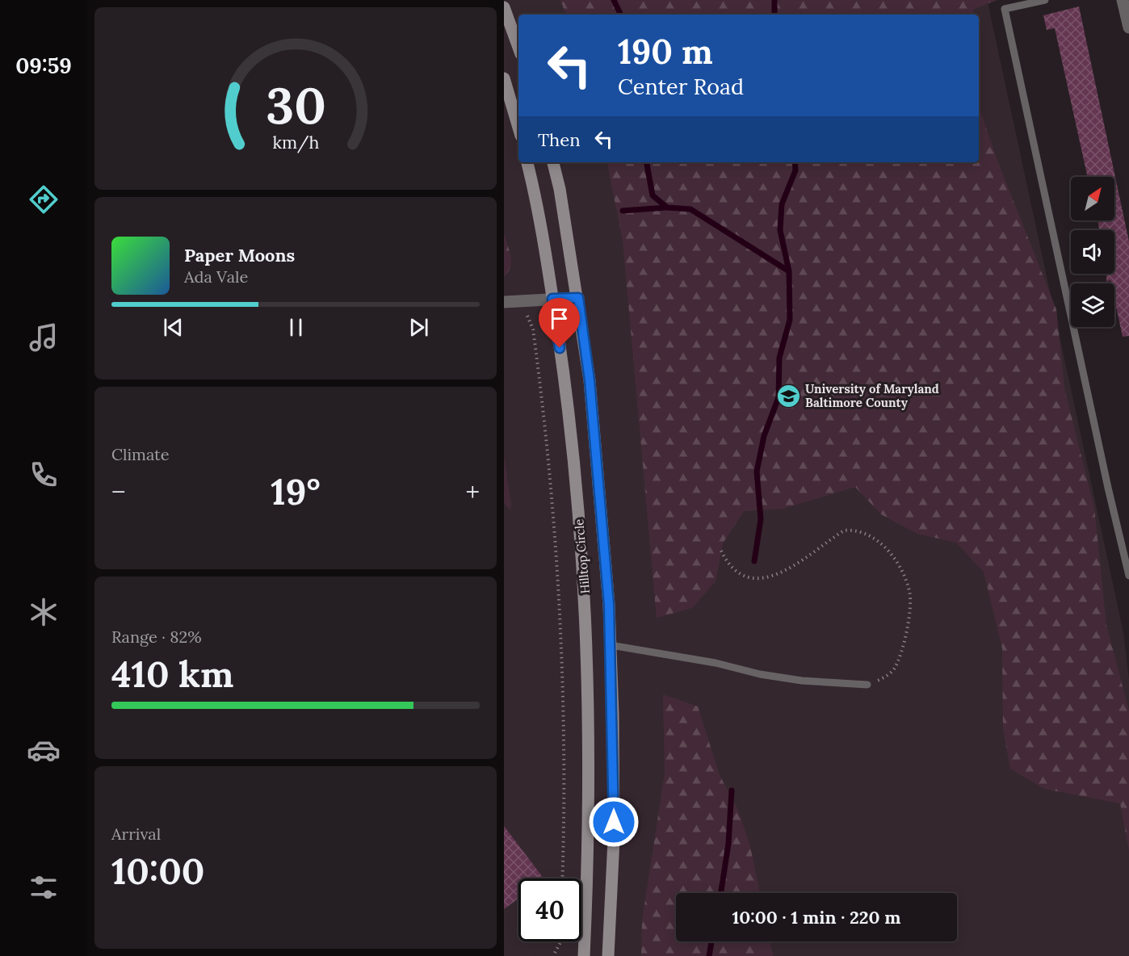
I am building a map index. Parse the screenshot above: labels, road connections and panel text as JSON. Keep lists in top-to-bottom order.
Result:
{
  "streets": {
    "street": ["Hilltop Circle"]
  },
  "places": {
    "school or university": ["University of Maryland Baltimore County"]
  },
  "north": "top right",
  "page": {
    "tabs": "09:59",
    "turn": ["190 m", "Center Road"],
    "then": "Then",
    "song": ["Paper Moons", "Ada Vale"],
    "tile": [
      "Climate",
      ["Range · 82%", "410 km"],
      ["Arrival", "10:00"]
    ],
    "heat": ["−", "19°", "+"],
    "limit": "40",
    "trip": "10:00 · 1 min · 220 m",
    "gauge": ["30", "km/h"]
  }
}
